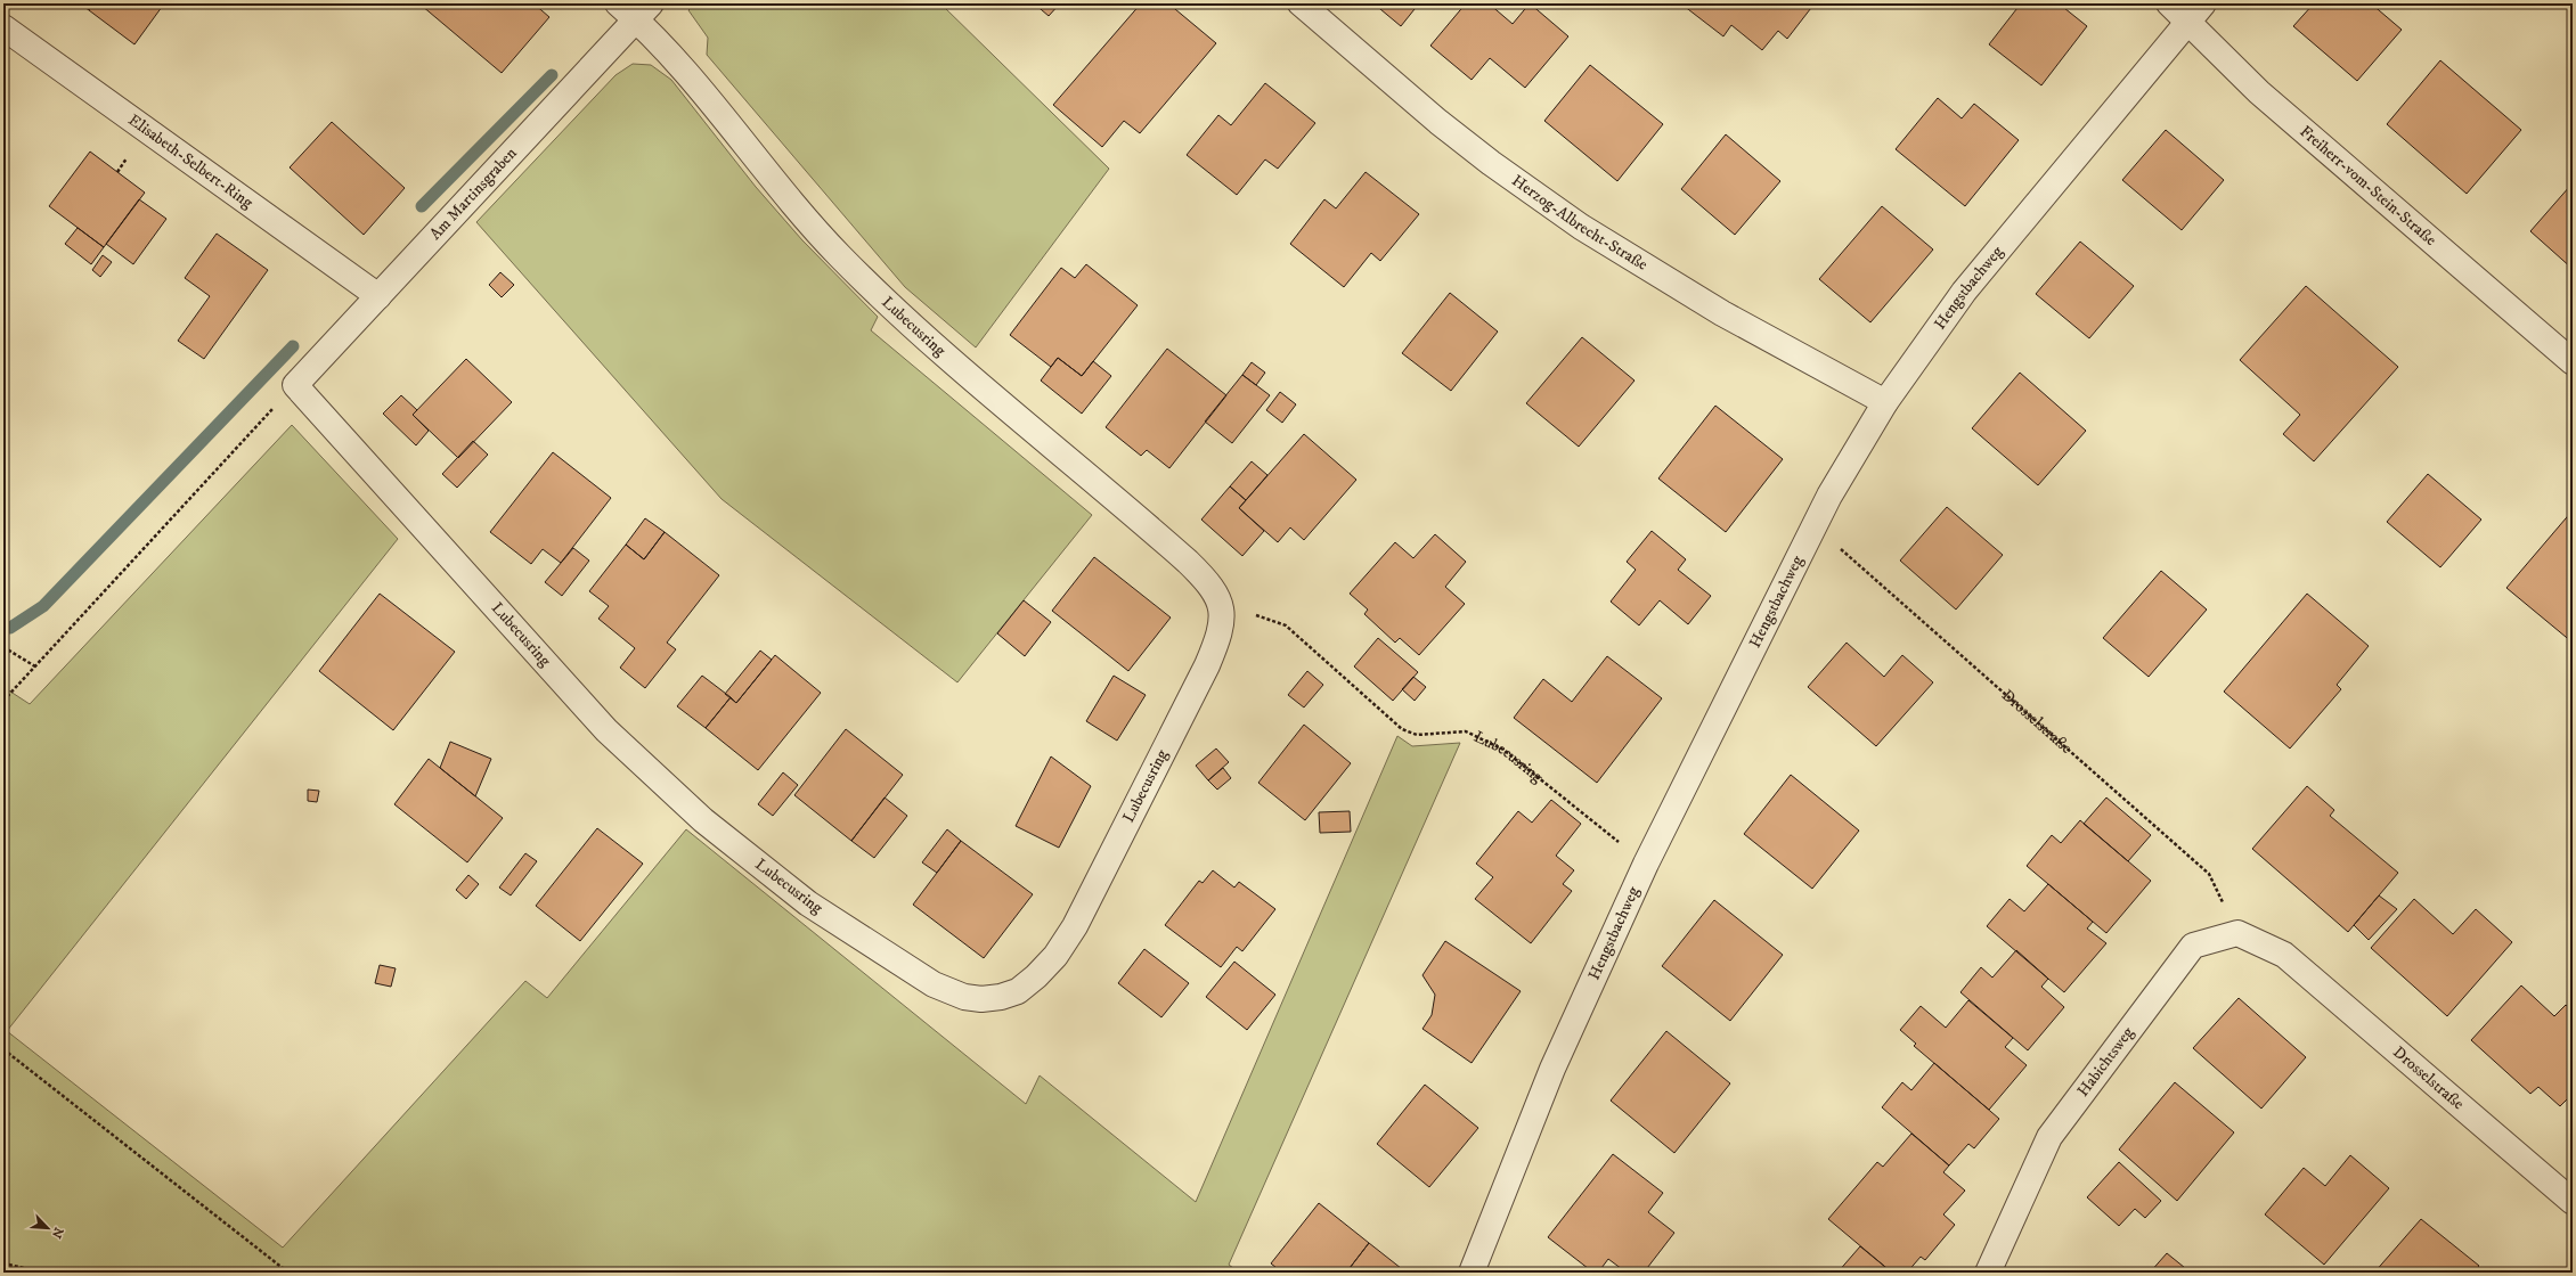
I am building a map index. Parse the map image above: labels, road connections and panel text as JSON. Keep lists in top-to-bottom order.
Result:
{
  "streets": {
    "street": [
      "Elisabeth-Selbert-Ring",
      "Freiherr-vom-Stein-Straße",
      "Am Martinsgraben",
      "Herzog-Albrecht-Straße",
      "Hengstbachweg",
      "Lubecusring",
      "Drosselstraße",
      "Habichtsweg"
    ]
  },
  "crossings": [
    ["Elisabeth-Selbert-Ring", "Am Martinsgraben"],
    ["Freiherr-vom-Stein-Straße", "Hengstbachweg"],
    ["Am Martinsgraben", "Lubecusring"],
    ["Herzog-Albrecht-Straße", "Hengstbachweg"],
    ["Hengstbachweg", "Lubecusring"],
    ["Hengstbachweg", "Drosselstraße"],
    ["Drosselstraße", "Habichtsweg"]
  ],
  "north": "bottom right"
}
